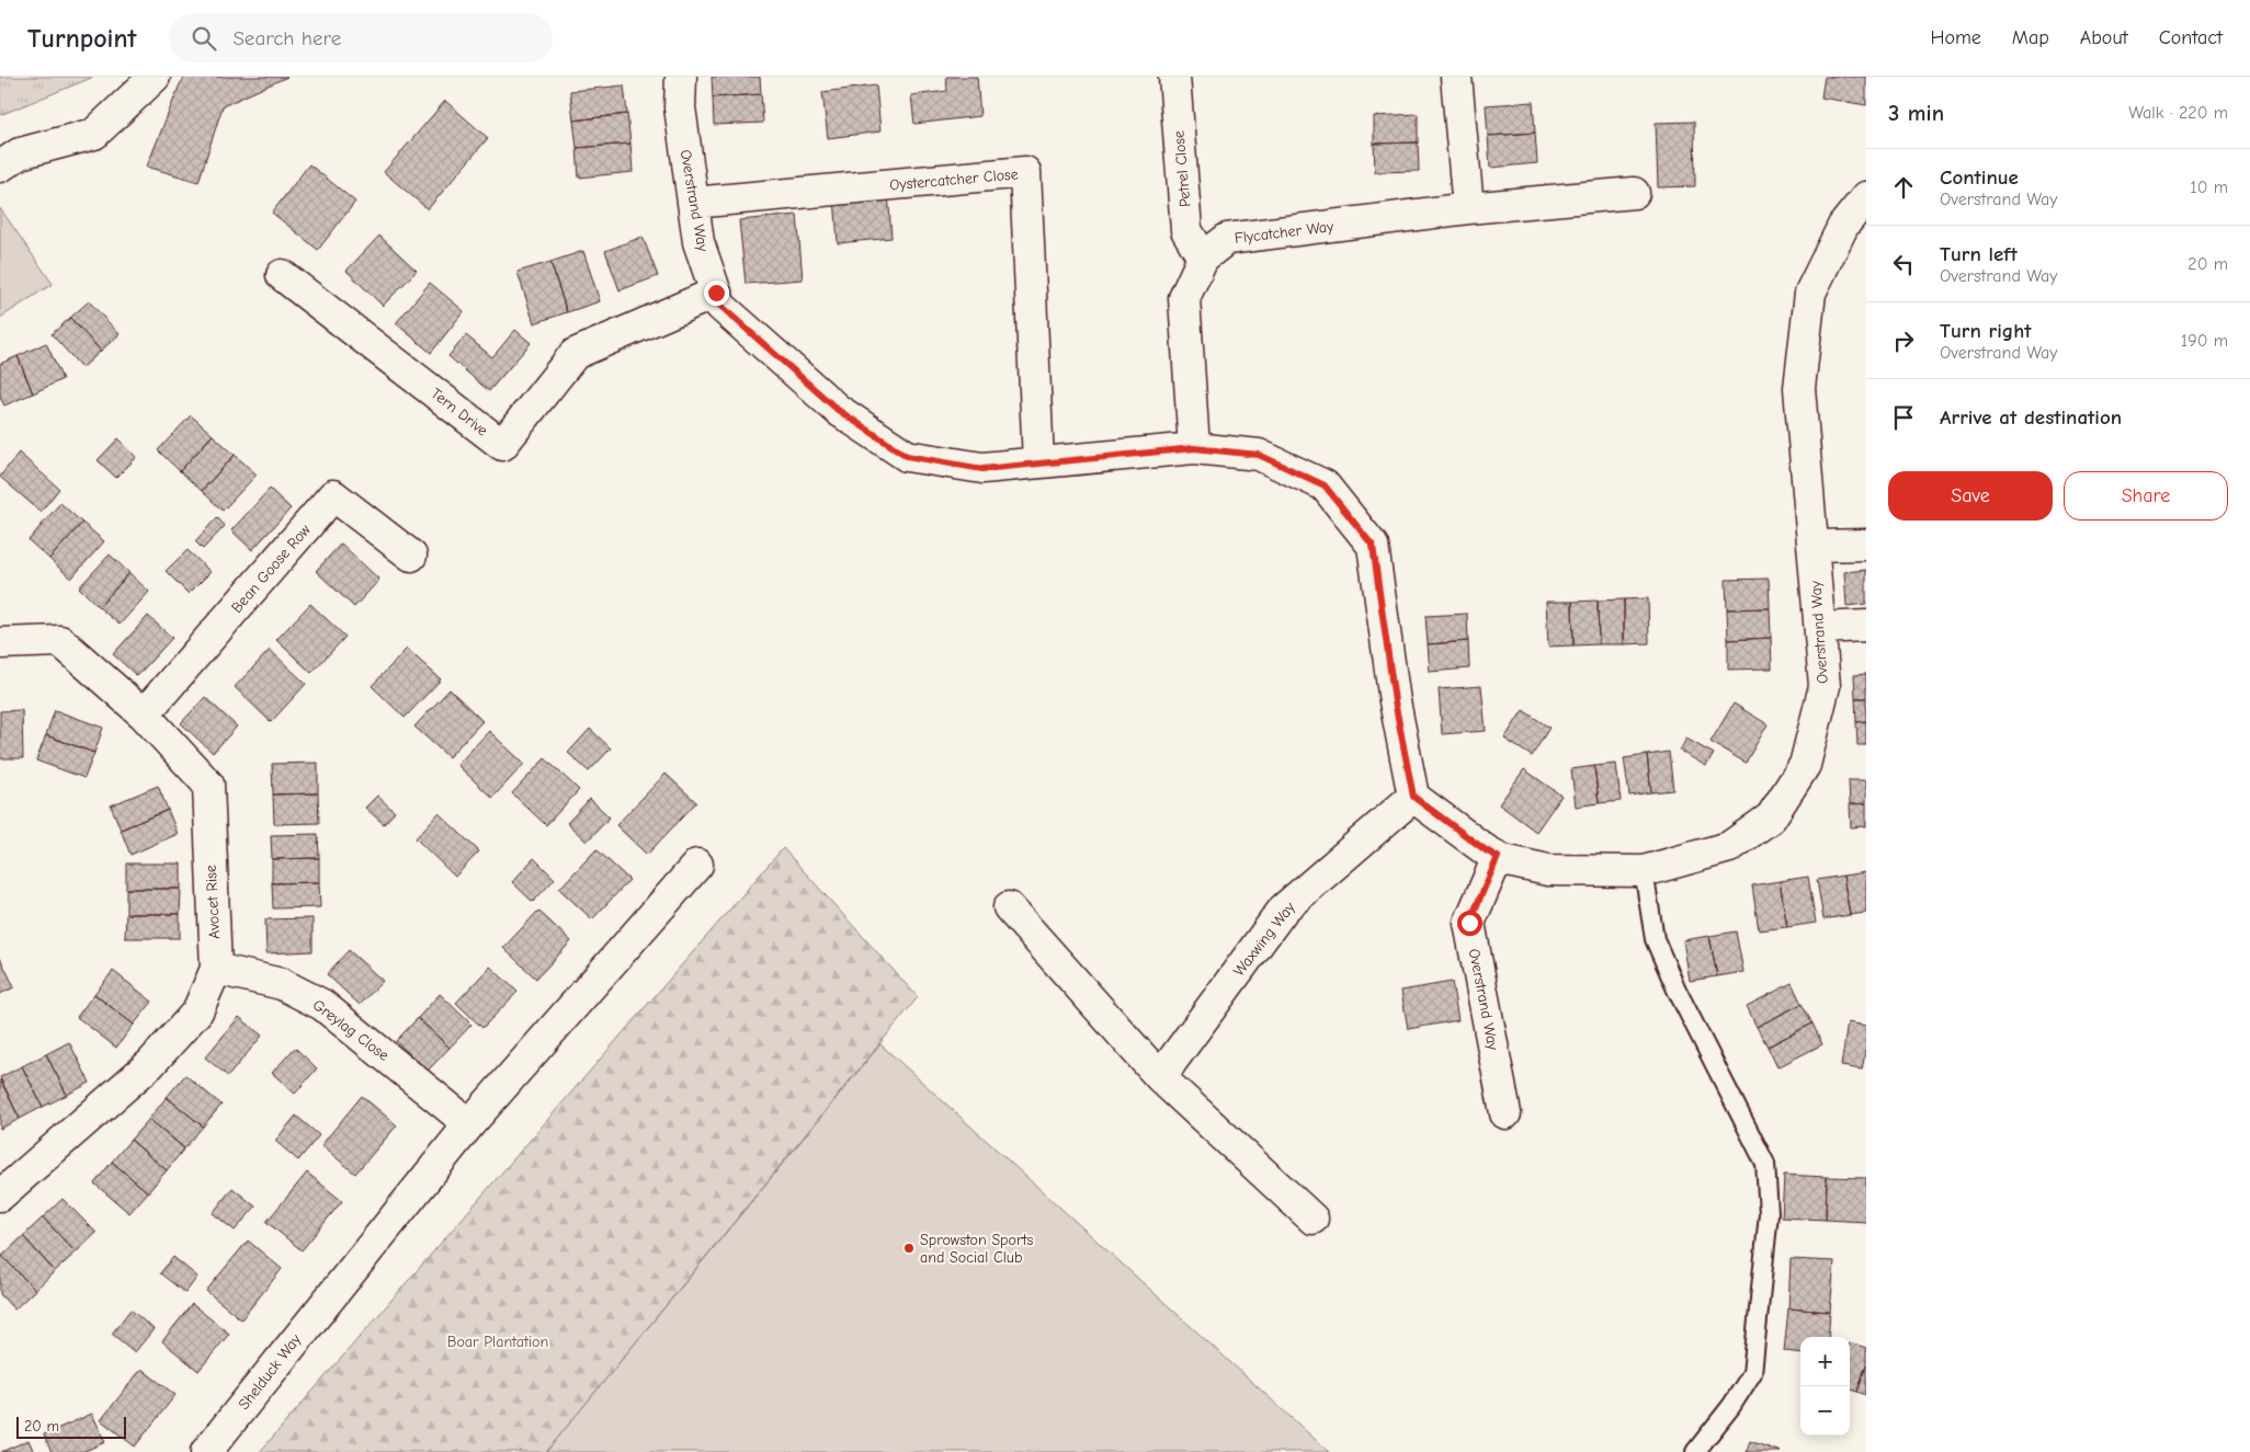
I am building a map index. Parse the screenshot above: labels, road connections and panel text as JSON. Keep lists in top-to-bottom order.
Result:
{
  "streets": {
    "street": [
      "Petrel Close",
      "Oystercatcher Close",
      "Overstrand Way",
      "Flycatcher Way",
      "Tern Drive",
      "Bean Goose Row",
      "Avocet Rise",
      "Waxwing Way",
      "Greylag Close",
      "Shelduck Way"
    ]
  },
  "crossings": [
    ["Petrel Close", "Flycatcher Way"],
    ["Oystercatcher Close", "Overstrand Way"],
    ["Overstrand Way", "Flycatcher Way"],
    ["Overstrand Way", "Tern Drive"],
    ["Overstrand Way", "Waxwing Way"],
    ["Bean Goose Row", "Avocet Rise"],
    ["Avocet Rise", "Greylag Close"],
    ["Greylag Close", "Shelduck Way"]
  ],
  "parks": ["Boar Plantation"],
  "places": ["Sprowston Sports and Social Club"],
  "scale_bar": "20 m",
  "page": {
    "header": "Turnpoint",
    "search": "Search here",
    "nav": [
      "Home",
      "Map",
      "About",
      "Contact"
    ],
    "heading": ["3 min", "Walk · 220 m"],
    "list": [
      ["Continue", "Overstrand Way", "10 m"],
      ["Turn left", "Overstrand Way", "20 m"],
      ["Turn right", "Overstrand Way", "190 m"],
      "Arrive at destination"
    ],
    "buttons": ["Save", "Share"],
    "map_buttons": ["+", "−"],
    "scale": "20 m"
  }
}
